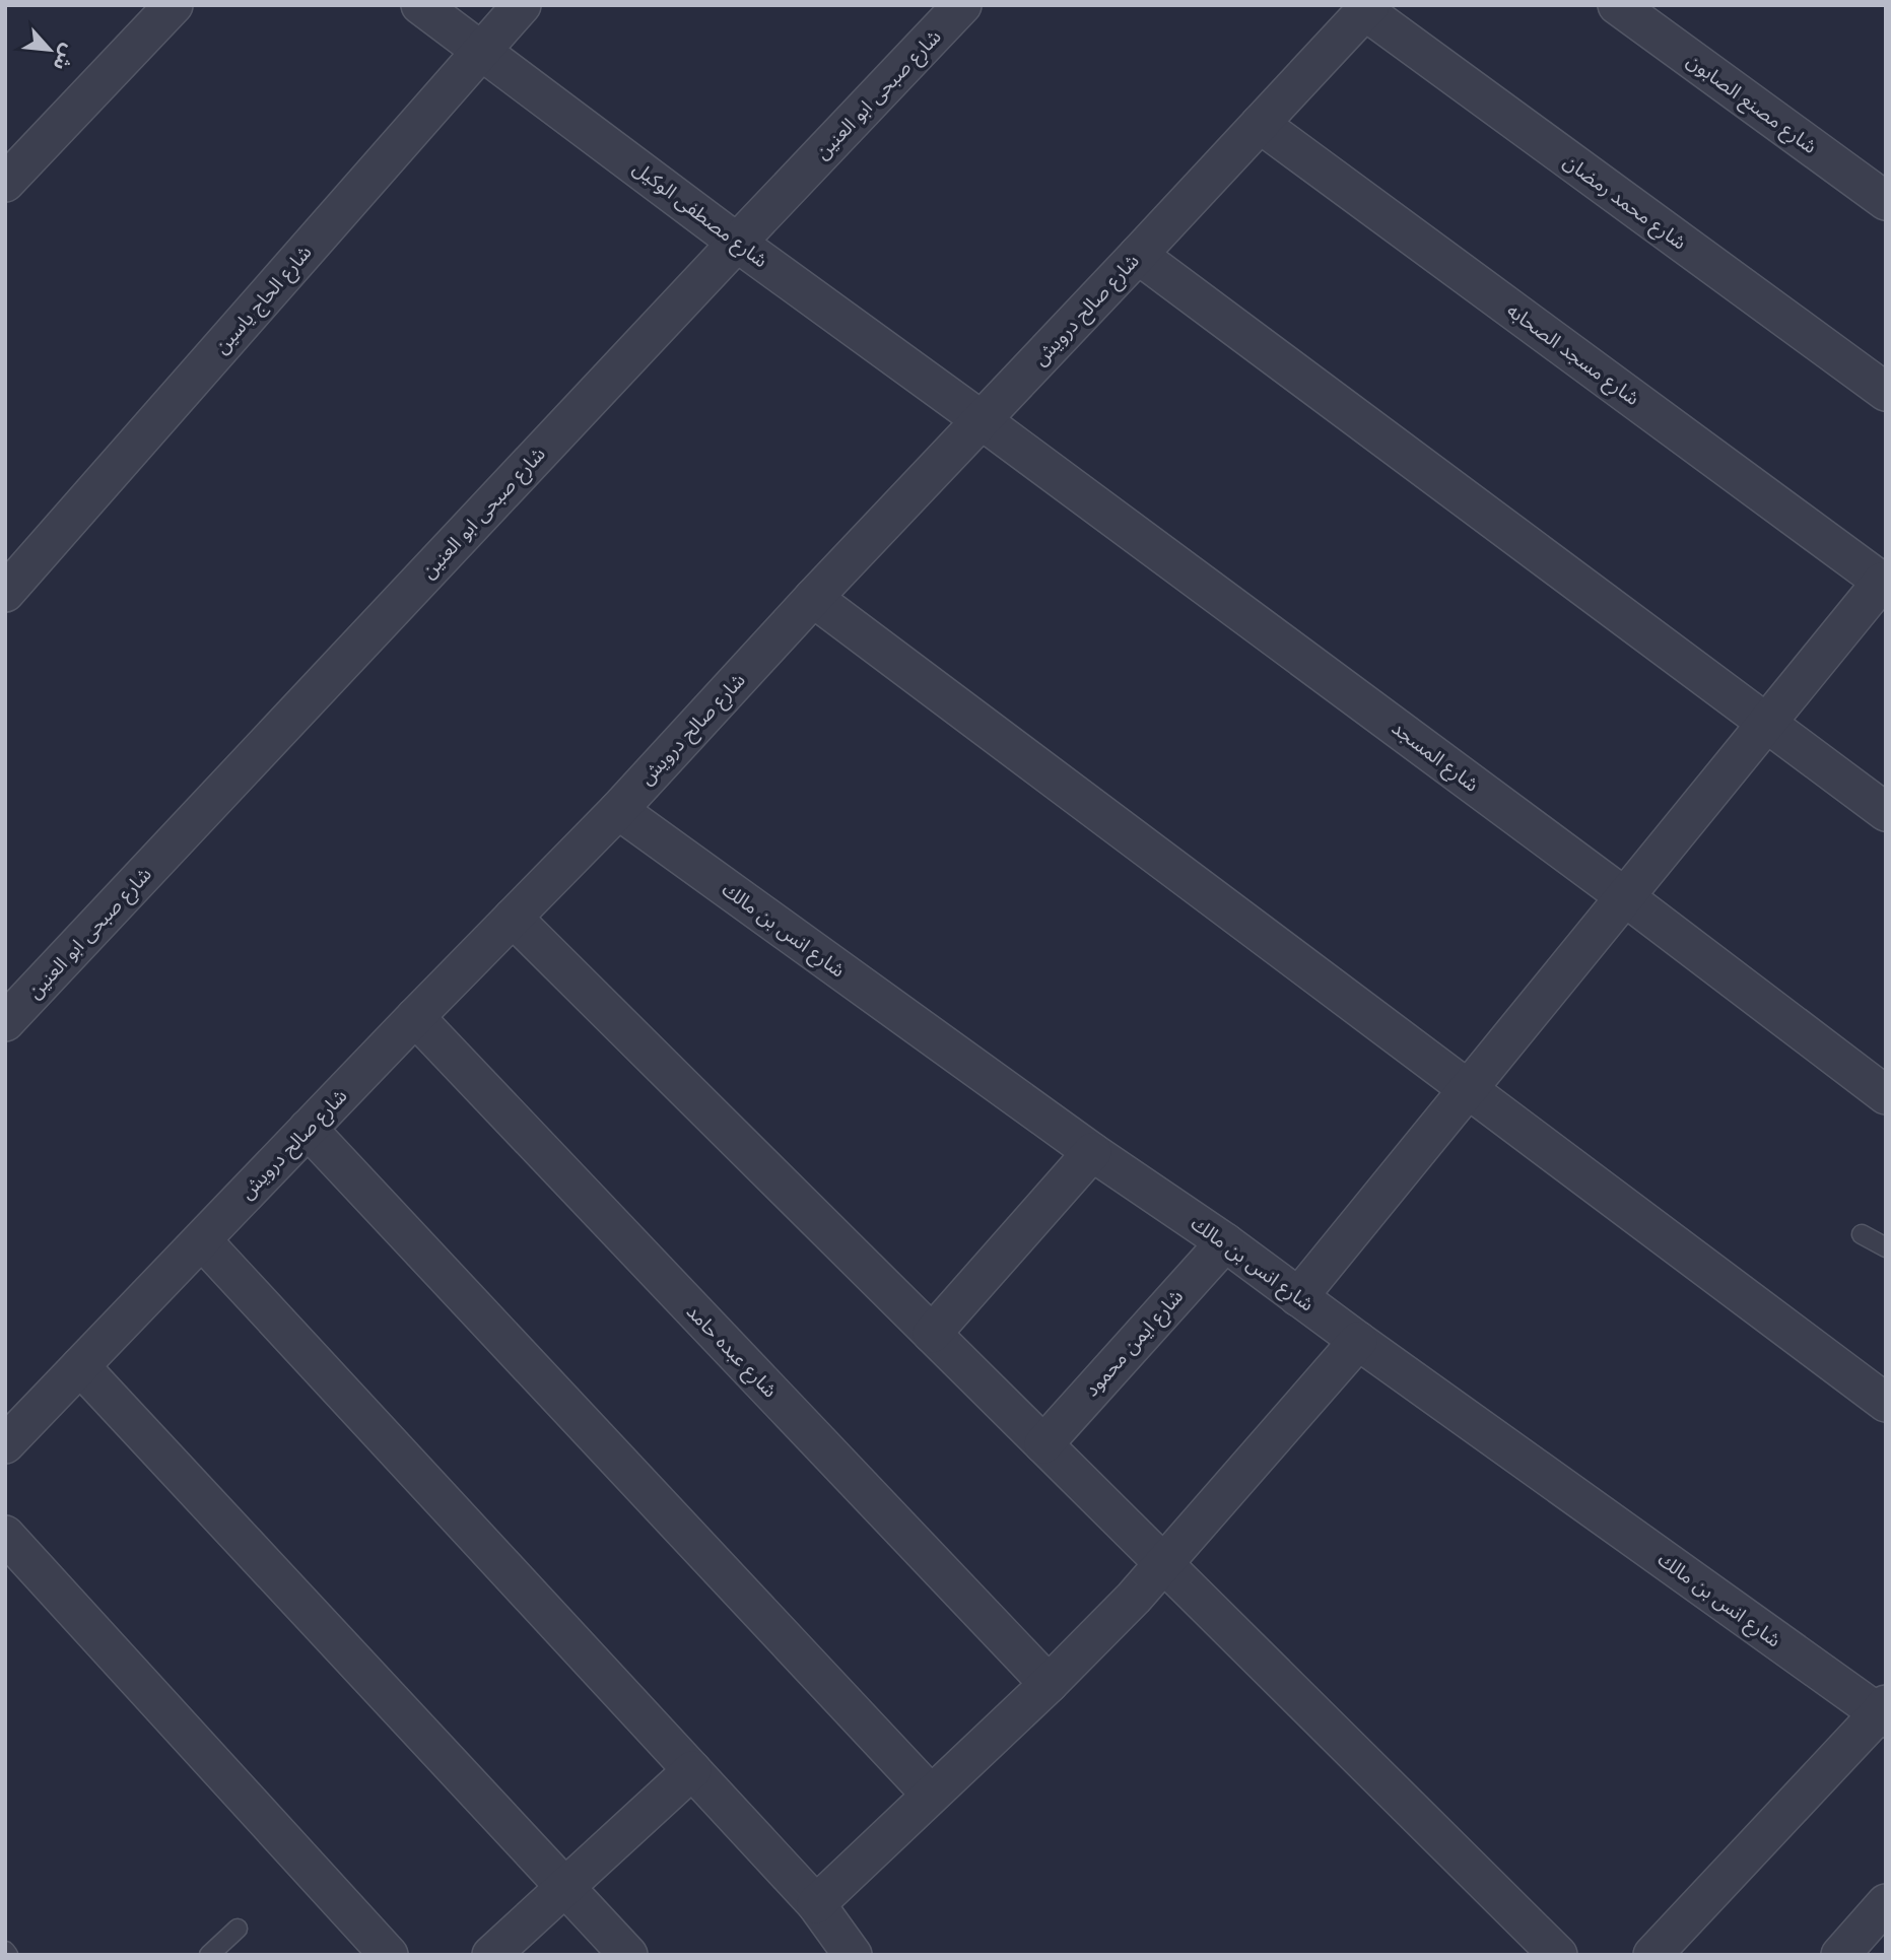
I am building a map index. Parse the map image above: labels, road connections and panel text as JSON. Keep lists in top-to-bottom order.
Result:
{
  "streets": {
    "street": [
      "شارع صبحى ابو العنين",
      "شارع مصنع الصابون",
      "شارع محمد رمضان",
      "شارع مصطفى الوكيل",
      "شارع الحاج ياسين",
      "شارع صالح درويش",
      "شارع مسجد الصحابه",
      "شارع المسجد",
      "شارع انس بن مالك",
      "شارع ايمن محمود",
      "شارع عبده حامد"
    ]
  },
  "crossings": [
    ["شارع صبحى ابو العنين", "شارع مصطفى الوكيل"],
    ["شارع محمد رمضان", "شارع صالح درويش"],
    ["شارع مصطفى الوكيل", "شارع الحاج ياسين"],
    ["شارع مصطفى الوكيل", "شارع صالح درويش"],
    ["شارع مصطفى الوكيل", "شارع المسجد"],
    ["شارع صالح درويش", "شارع مسجد الصحابه"],
    ["شارع صالح درويش", "شارع المسجد"],
    ["شارع صالح درويش", "شارع انس بن مالك"],
    ["شارع صالح درويش", "شارع عبده حامد"],
    ["شارع انس بن مالك", "شارع ايمن محمود"]
  ],
  "north": "bottom right"
}
